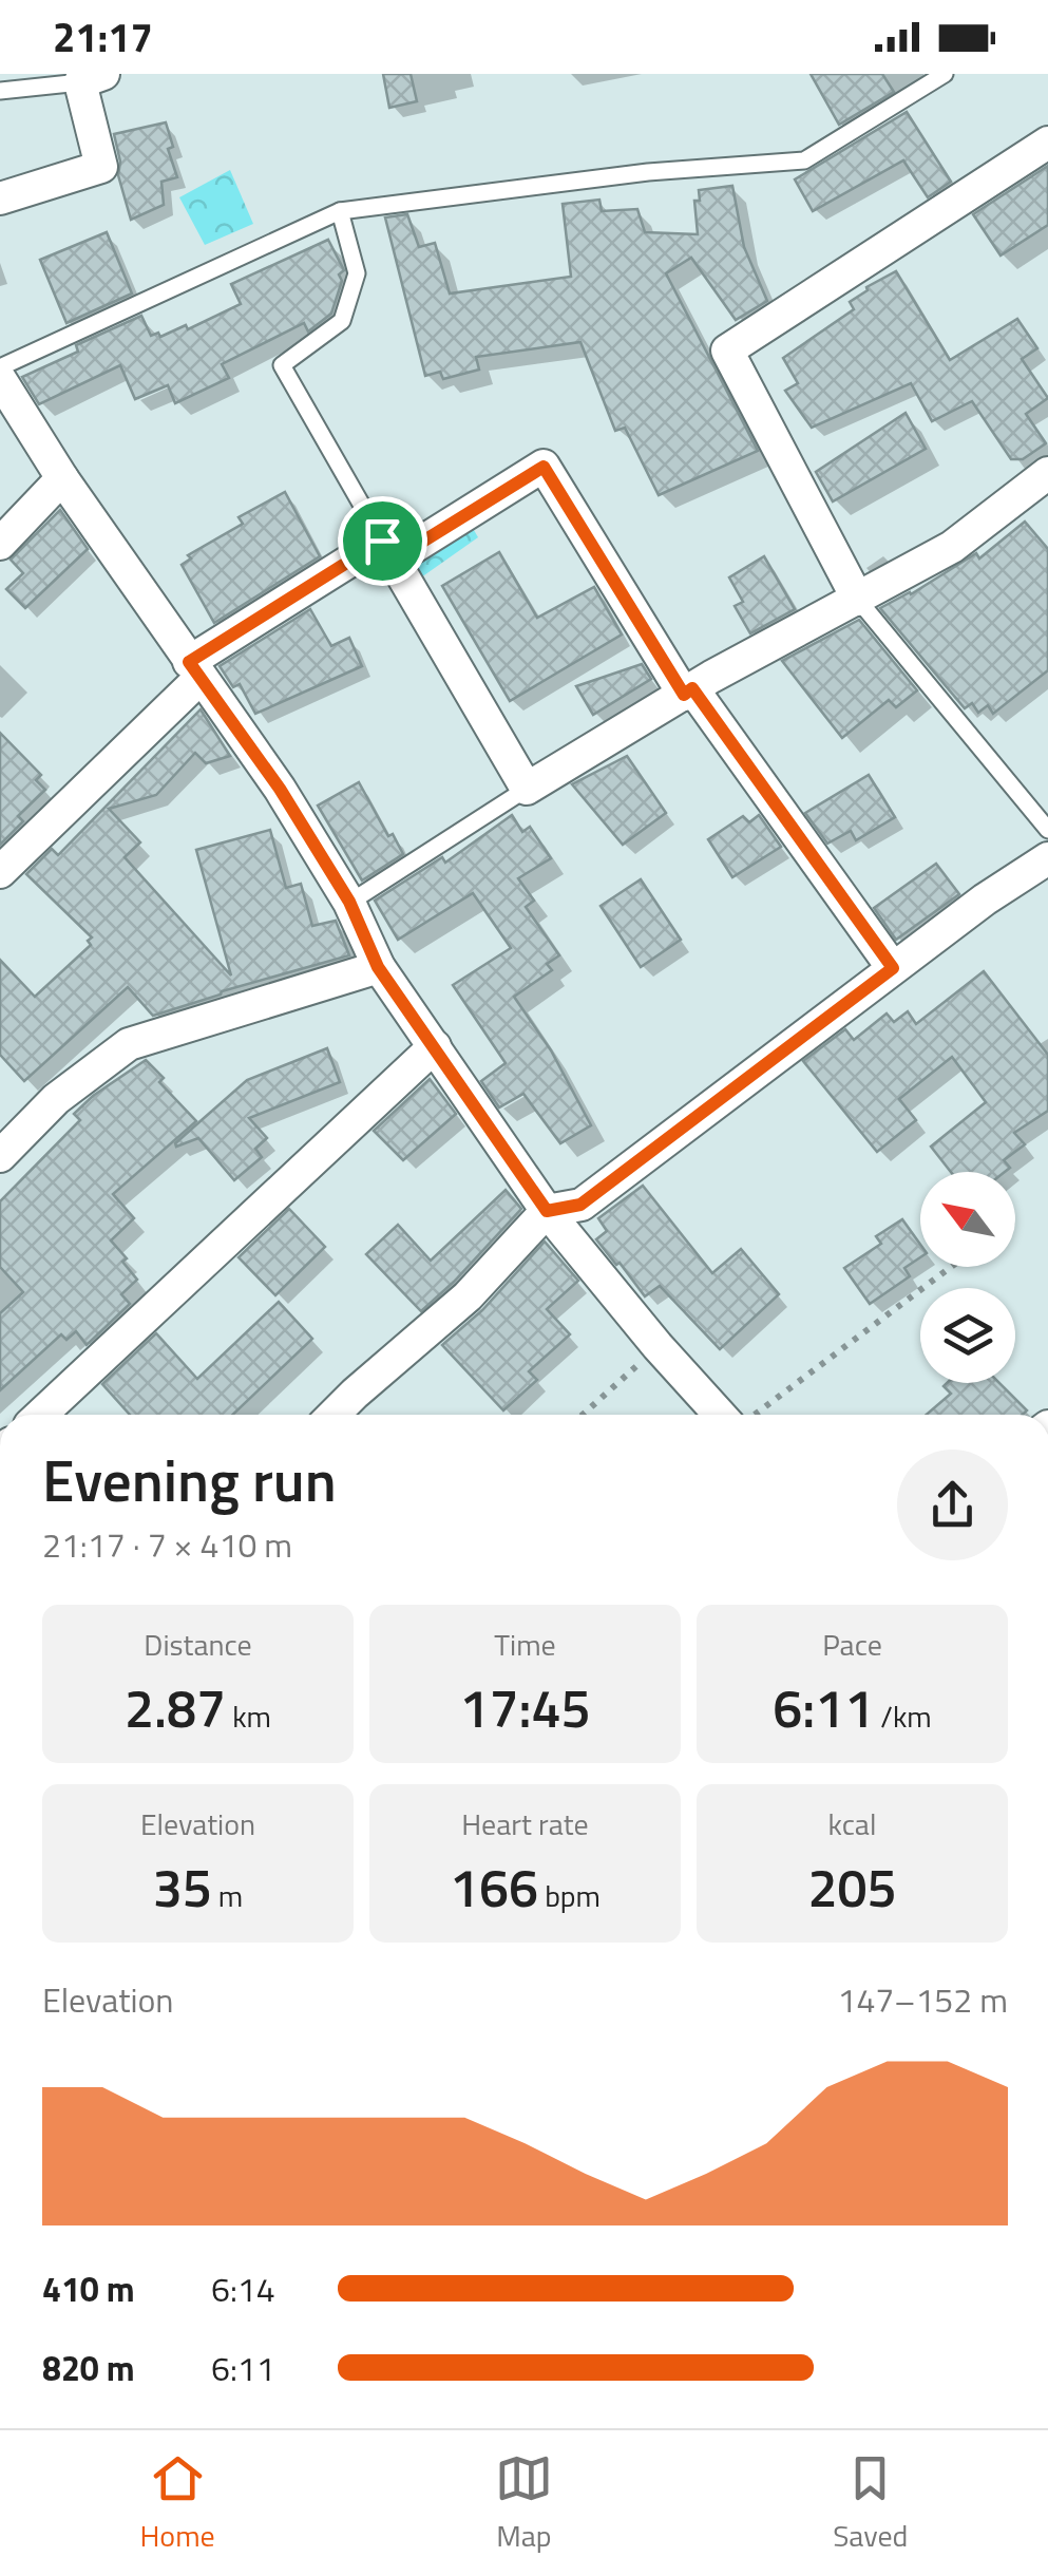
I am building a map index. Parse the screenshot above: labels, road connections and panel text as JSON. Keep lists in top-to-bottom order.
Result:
{
  "north": "top left",
  "page": {
    "status": "21:17",
    "heading": ["Evening run", "21:17 · 7 × 410 m"],
    "stats": [
      ["Distance", "2.87 km"],
      ["Time", "17:45"],
      ["Pace", "6:11 /km"],
      ["Elevation", "35 m"],
      ["Heart rate", "166 bpm"],
      ["kcal", "205"]
    ],
    "chart": ["Elevation", "147–152 m"],
    "list": [
      {
        "name": "410 m",
        "note": "6:14"
      },
      {
        "name": "820 m",
        "note": "6:11"
      }
    ],
    "tabs": ["Home", "Map", "Saved"]
  }
}
